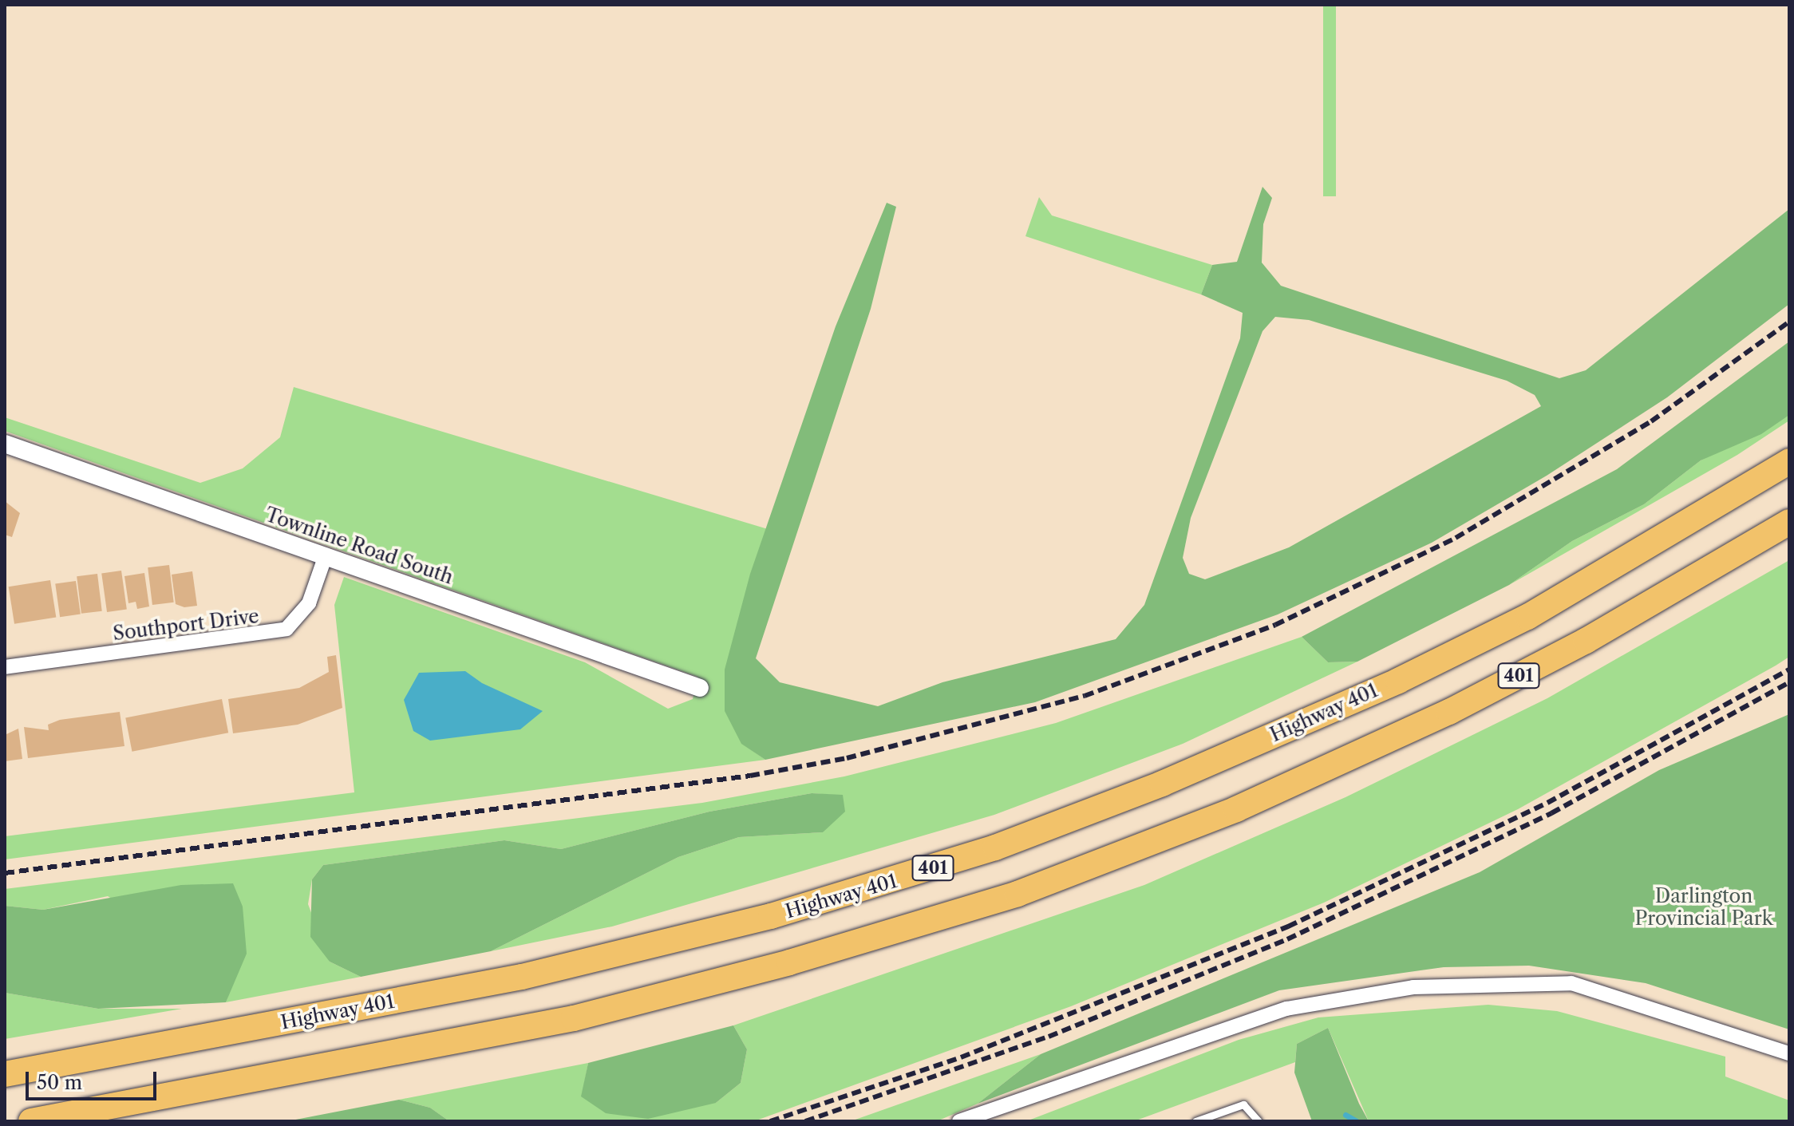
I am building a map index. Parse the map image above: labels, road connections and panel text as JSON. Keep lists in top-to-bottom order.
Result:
{
  "streets": {
    "highway": ["401", "Highway 401"],
    "street": ["Townline Road South", "Southport Drive"]
  },
  "crossings": [
    ["Townline Road South", "Southport Drive"]
  ],
  "parks": ["Darlington Provincial Park"],
  "scale_bar": "50 m"
}
